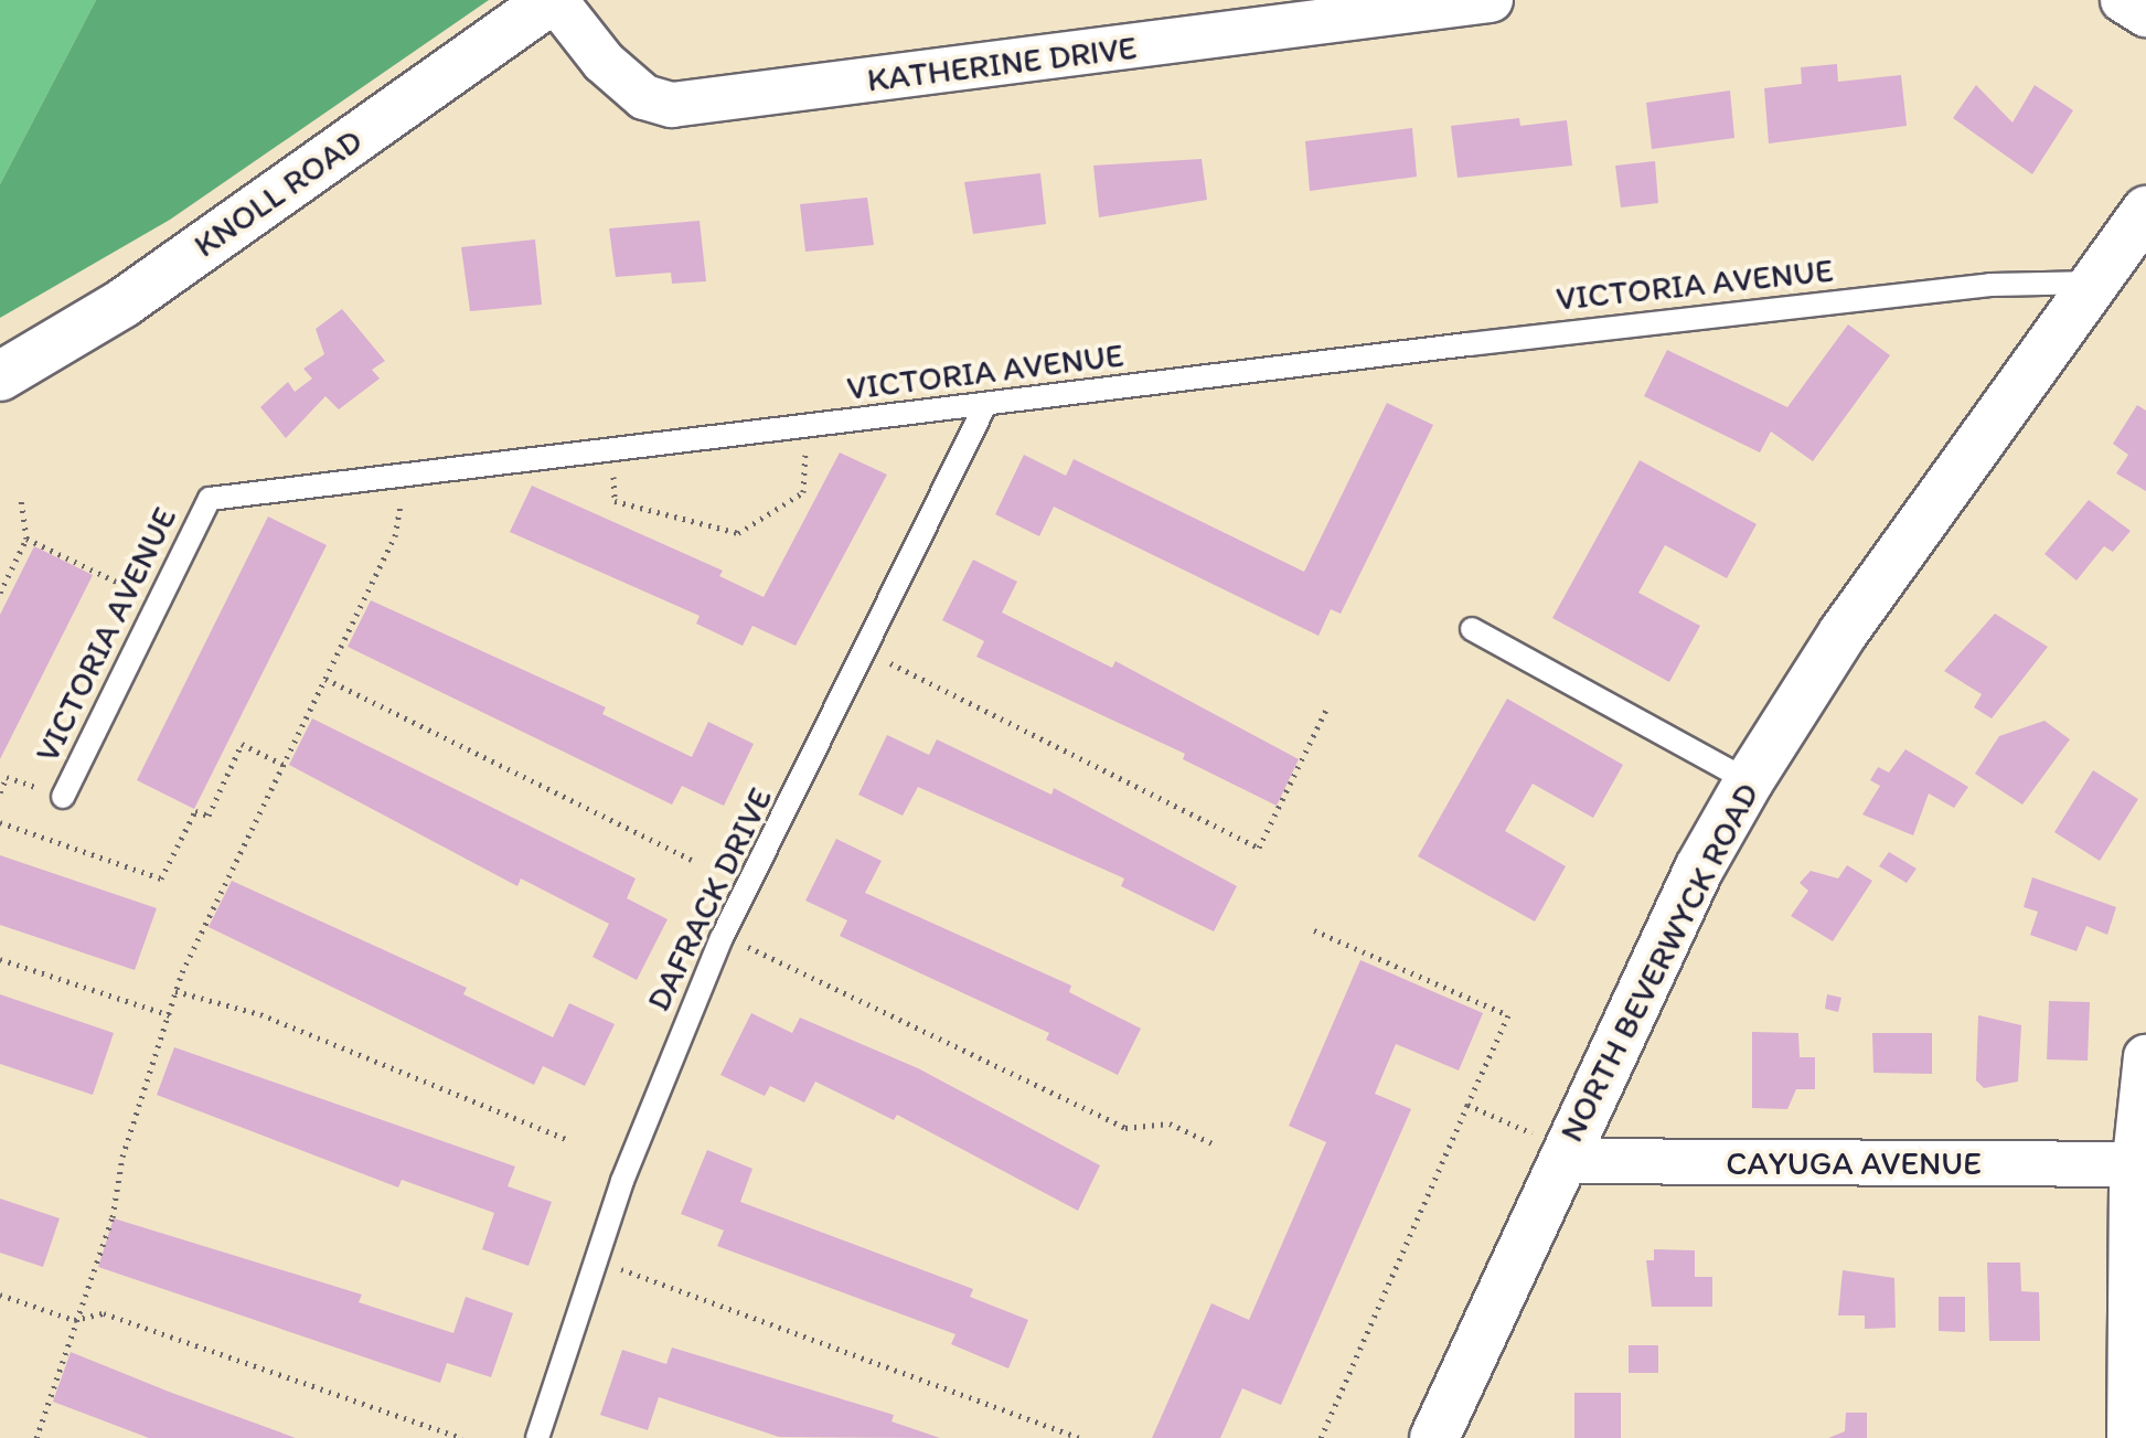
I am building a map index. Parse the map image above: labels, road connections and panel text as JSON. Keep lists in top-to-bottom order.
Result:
{
  "streets": {
    "street": [
      "KATHERINE DRIVE",
      "KNOLL ROAD",
      "NORTH BEVERWYCK ROAD",
      "CAYUGA AVENUE"
    ],
    "lane": ["VICTORIA AVENUE", "DAFRACK DRIVE"]
  },
  "crossings": [
    ["KATHERINE DRIVE", "KNOLL ROAD"],
    ["VICTORIA AVENUE", "DAFRACK DRIVE"],
    ["VICTORIA AVENUE", "NORTH BEVERWYCK ROAD"],
    ["NORTH BEVERWYCK ROAD", "CAYUGA AVENUE"]
  ]
}
